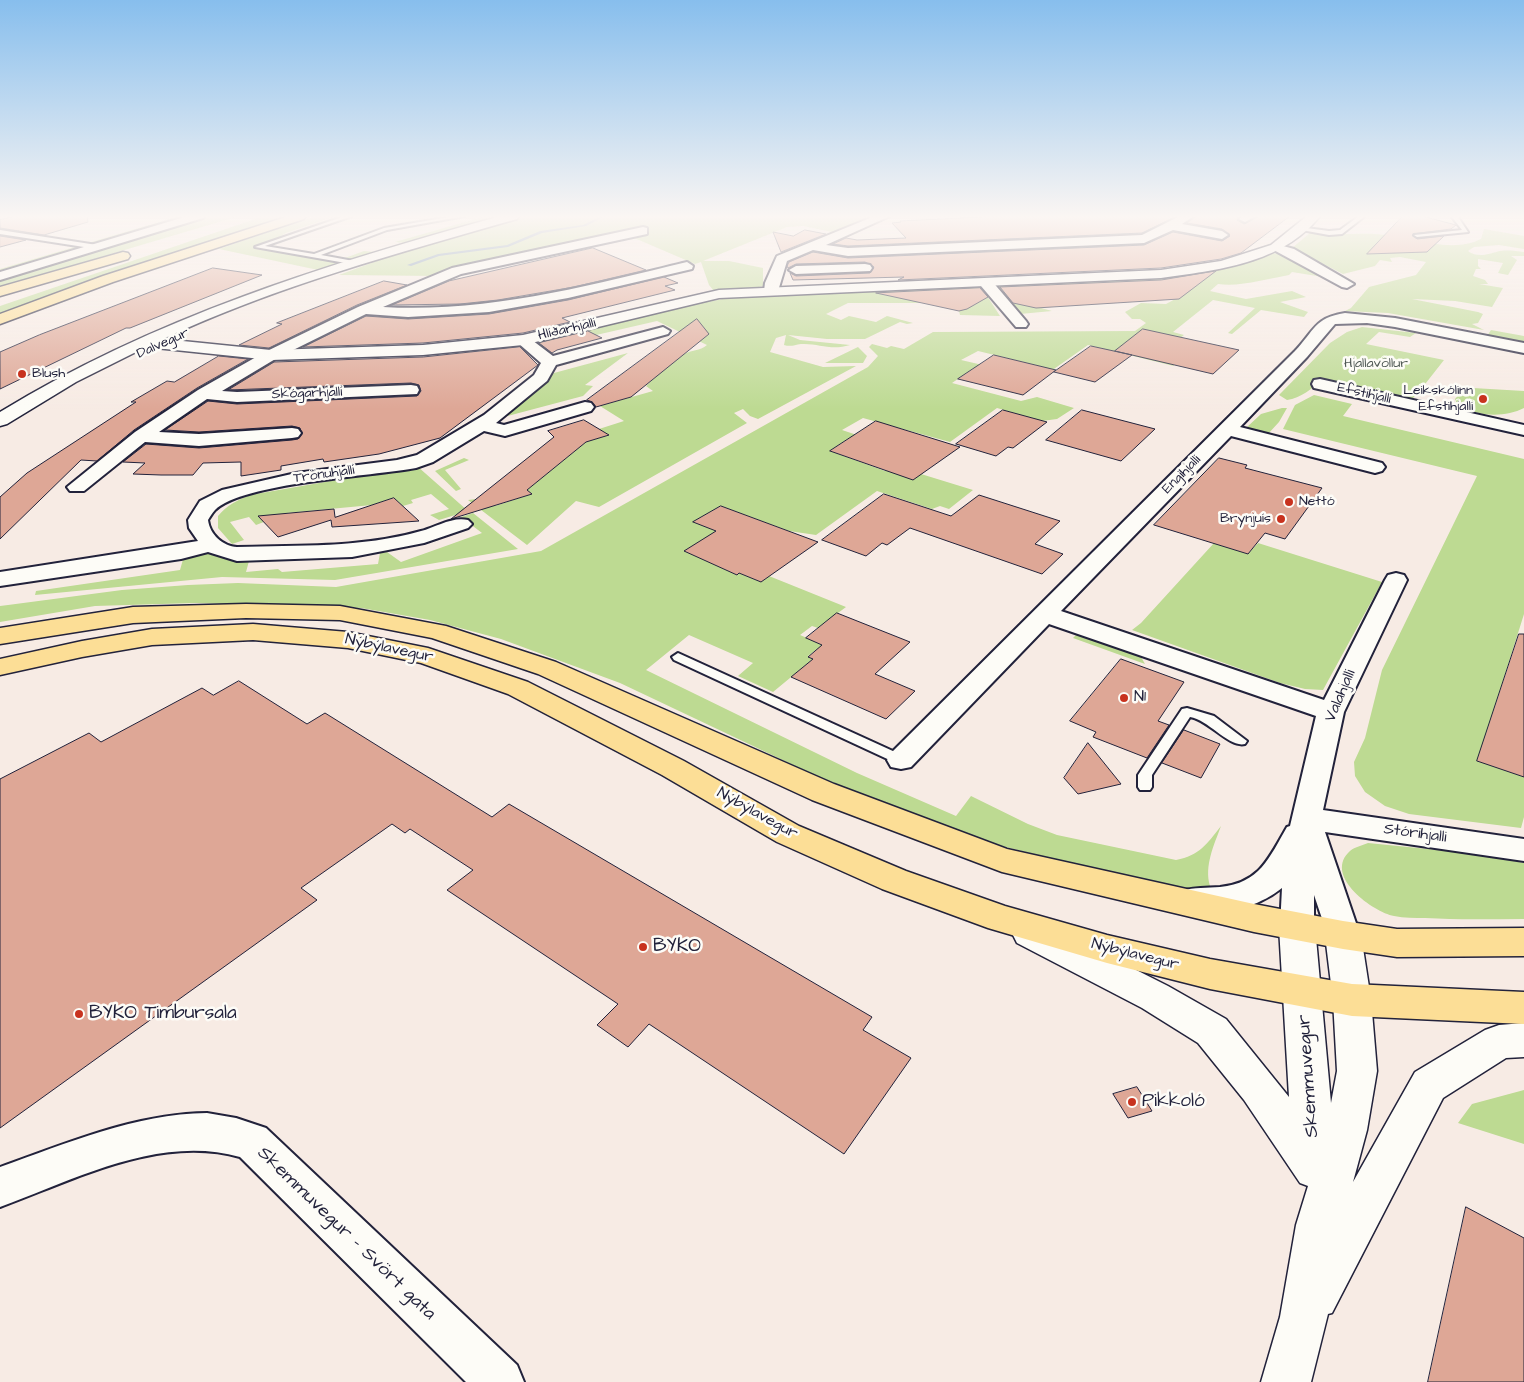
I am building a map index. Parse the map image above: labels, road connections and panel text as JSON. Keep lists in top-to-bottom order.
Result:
{
  "streets": {
    "main road": ["Nýbýlavegur"],
    "street": [
      "Hlíðarhjalli",
      "Dalvegur",
      "Skógarhjalli",
      "Efstihjalli",
      "Trönuhjalli",
      "Engihjalli",
      "Valahjalli",
      "Stórihjalli",
      "Skemmuvegur",
      "Skemmuvegur - Svört gata"
    ]
  },
  "crossings": [
    ["Hlíðarhjalli", "Dalvegur"],
    ["Nýbýlavegur", "Valahjalli"],
    ["Nýbýlavegur", "Stórihjalli"],
    ["Nýbýlavegur", "Skemmuvegur"],
    ["Valahjalli", "Stórihjalli"],
    ["Valahjalli", "Skemmuvegur"]
  ],
  "parks": ["Hjallavöllur"],
  "places": [
    "Blush",
    "Leikskólinn Efstihjalli",
    "Nettó",
    "Brynjuís",
    "N1",
    "BYKO",
    "BYKO Timbursala",
    "Pikkoló"
  ]
}
